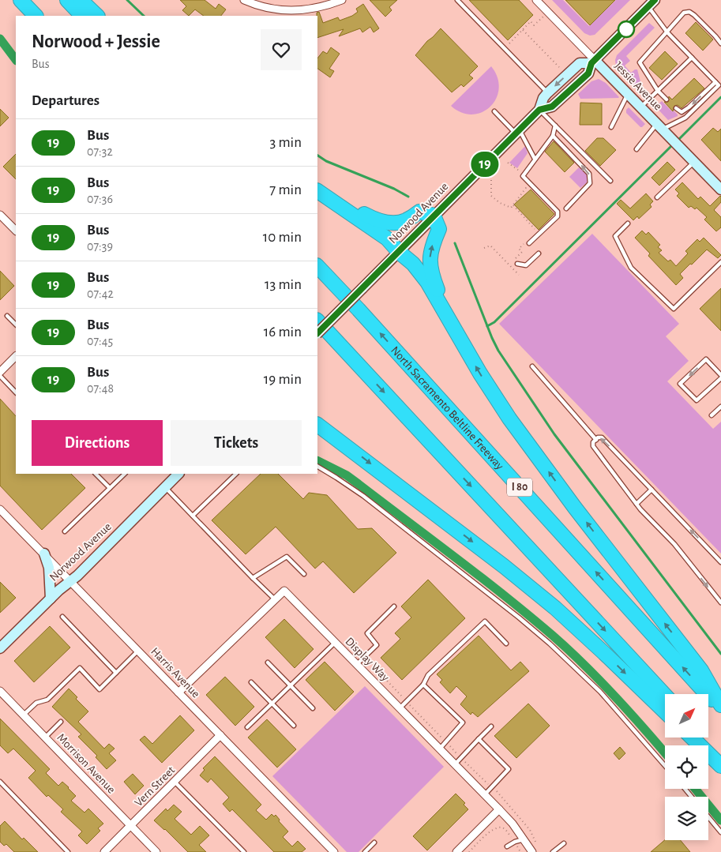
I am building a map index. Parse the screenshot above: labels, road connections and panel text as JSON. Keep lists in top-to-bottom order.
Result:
{
  "streets": {
    "highway": ["North Sacramento Beltline Freeway", "I 80"],
    "main road": ["Jessie Avenue", "Norwood Avenue"],
    "street": [
      "Display Way",
      "Harris Avenue",
      "Morrison Avenue",
      "Vern Street"
    ]
  },
  "crossings": [
    ["Jessie Avenue", "Norwood Avenue"],
    ["Norwood Avenue", "Harris Avenue"],
    ["Display Way", "Harris Avenue"],
    ["Harris Avenue", "Vern Street"],
    ["Morrison Avenue", "Vern Street"]
  ],
  "lines": ["bus line 19"],
  "north": "top right",
  "page": {
    "on_map": "19",
    "heading": [
      ["Norwood + Jessie", "Bus"],
      "Departures"
    ],
    "list": [
      {
        "mark": "19",
        "name": "Bus",
        "note": "07:32",
        "value": "3 min"
      },
      {
        "mark": "19",
        "name": "Bus",
        "note": "07:36",
        "value": "7 min"
      },
      {
        "mark": "19",
        "name": "Bus",
        "note": "07:39",
        "value": "10 min"
      },
      {
        "mark": "19",
        "name": "Bus",
        "note": "07:42",
        "value": "13 min"
      },
      {
        "mark": "19",
        "name": "Bus",
        "note": "07:45",
        "value": "16 min"
      },
      {
        "mark": "19",
        "name": "Bus",
        "note": "07:48",
        "value": "19 min"
      }
    ],
    "buttons": ["Directions", "Tickets"]
  }
}
